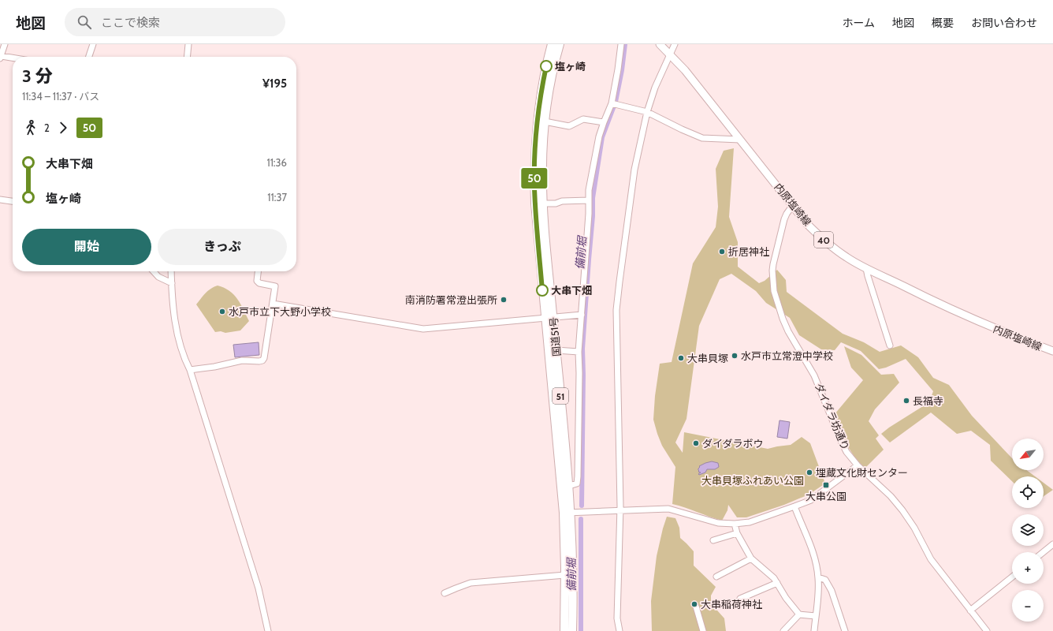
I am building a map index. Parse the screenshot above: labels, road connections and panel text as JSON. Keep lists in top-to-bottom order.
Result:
{
  "streets": {
    "highway": ["国道51号", "51"],
    "main road": ["内原塩崎線", "40"],
    "street": ["ダイダラ坊通り"]
  },
  "crossings": [
    ["内原塩崎線", "ダイダラ坊通り"]
  ],
  "water": ["備前堀"],
  "parks": ["大串貝塚ふれあい公園"],
  "places": {
    "other": [
      "塩ヶ崎",
      "折居神社",
      "大串下畑",
      "南消防署常澄出張所",
      "水戸市立下大野小学校",
      "水戸市立常澄中学校",
      "大串貝塚",
      "長福寺",
      "ダイダラボウ",
      "埋蔵文化財センター",
      "大串稲荷神社"
    ],
    "transit": ["大串公園"]
  },
  "lines": ["bus line 50"],
  "north": "bottom left",
  "page": {
    "header": "地図",
    "search": "ここで検索",
    "nav": [
      "ホーム",
      "地図",
      "概要",
      "お問い合わせ"
    ],
    "on_map": "50",
    "heading": ["3 分", "11:34 – 11:37 · バス", "¥195"],
    "legs": ["2", "50"],
    "list": [
      {
        "name": "大串下畑",
        "value": "11:36"
      },
      {
        "name": "塩ヶ崎",
        "value": "11:37"
      }
    ],
    "buttons": ["開始", "きっぷ"],
    "map_buttons": ["+", "−"]
  }
}
